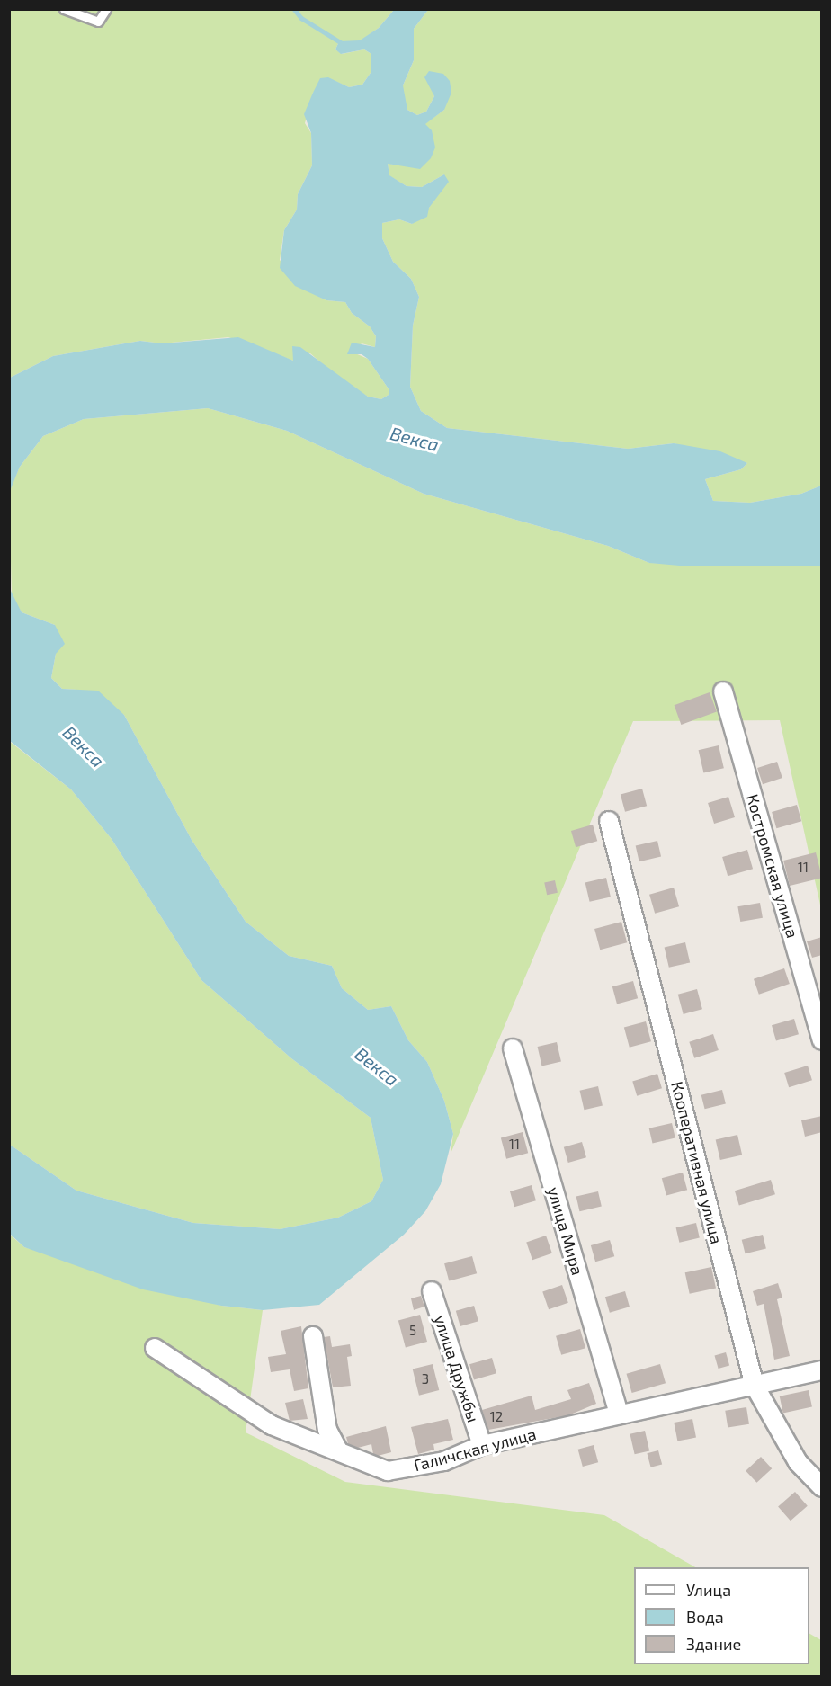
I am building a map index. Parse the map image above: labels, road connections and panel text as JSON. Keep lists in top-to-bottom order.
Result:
{
  "streets": {
    "street": [
      "Костромская улица",
      "Кооперативная улица",
      "улица Мира",
      "улица Дружбы",
      "Галичская улица"
    ]
  },
  "crossings": [
    ["Кооперативная улица", "Галичская улица"],
    ["улица Мира", "Галичская улица"],
    ["улица Дружбы", "Галичская улица"]
  ],
  "water": ["Векса"],
  "house_numbers": [
    "11",
    "11",
    "5",
    "3",
    "12"
  ],
  "legend": ["Улица", "Вода", "Здание"]
}
